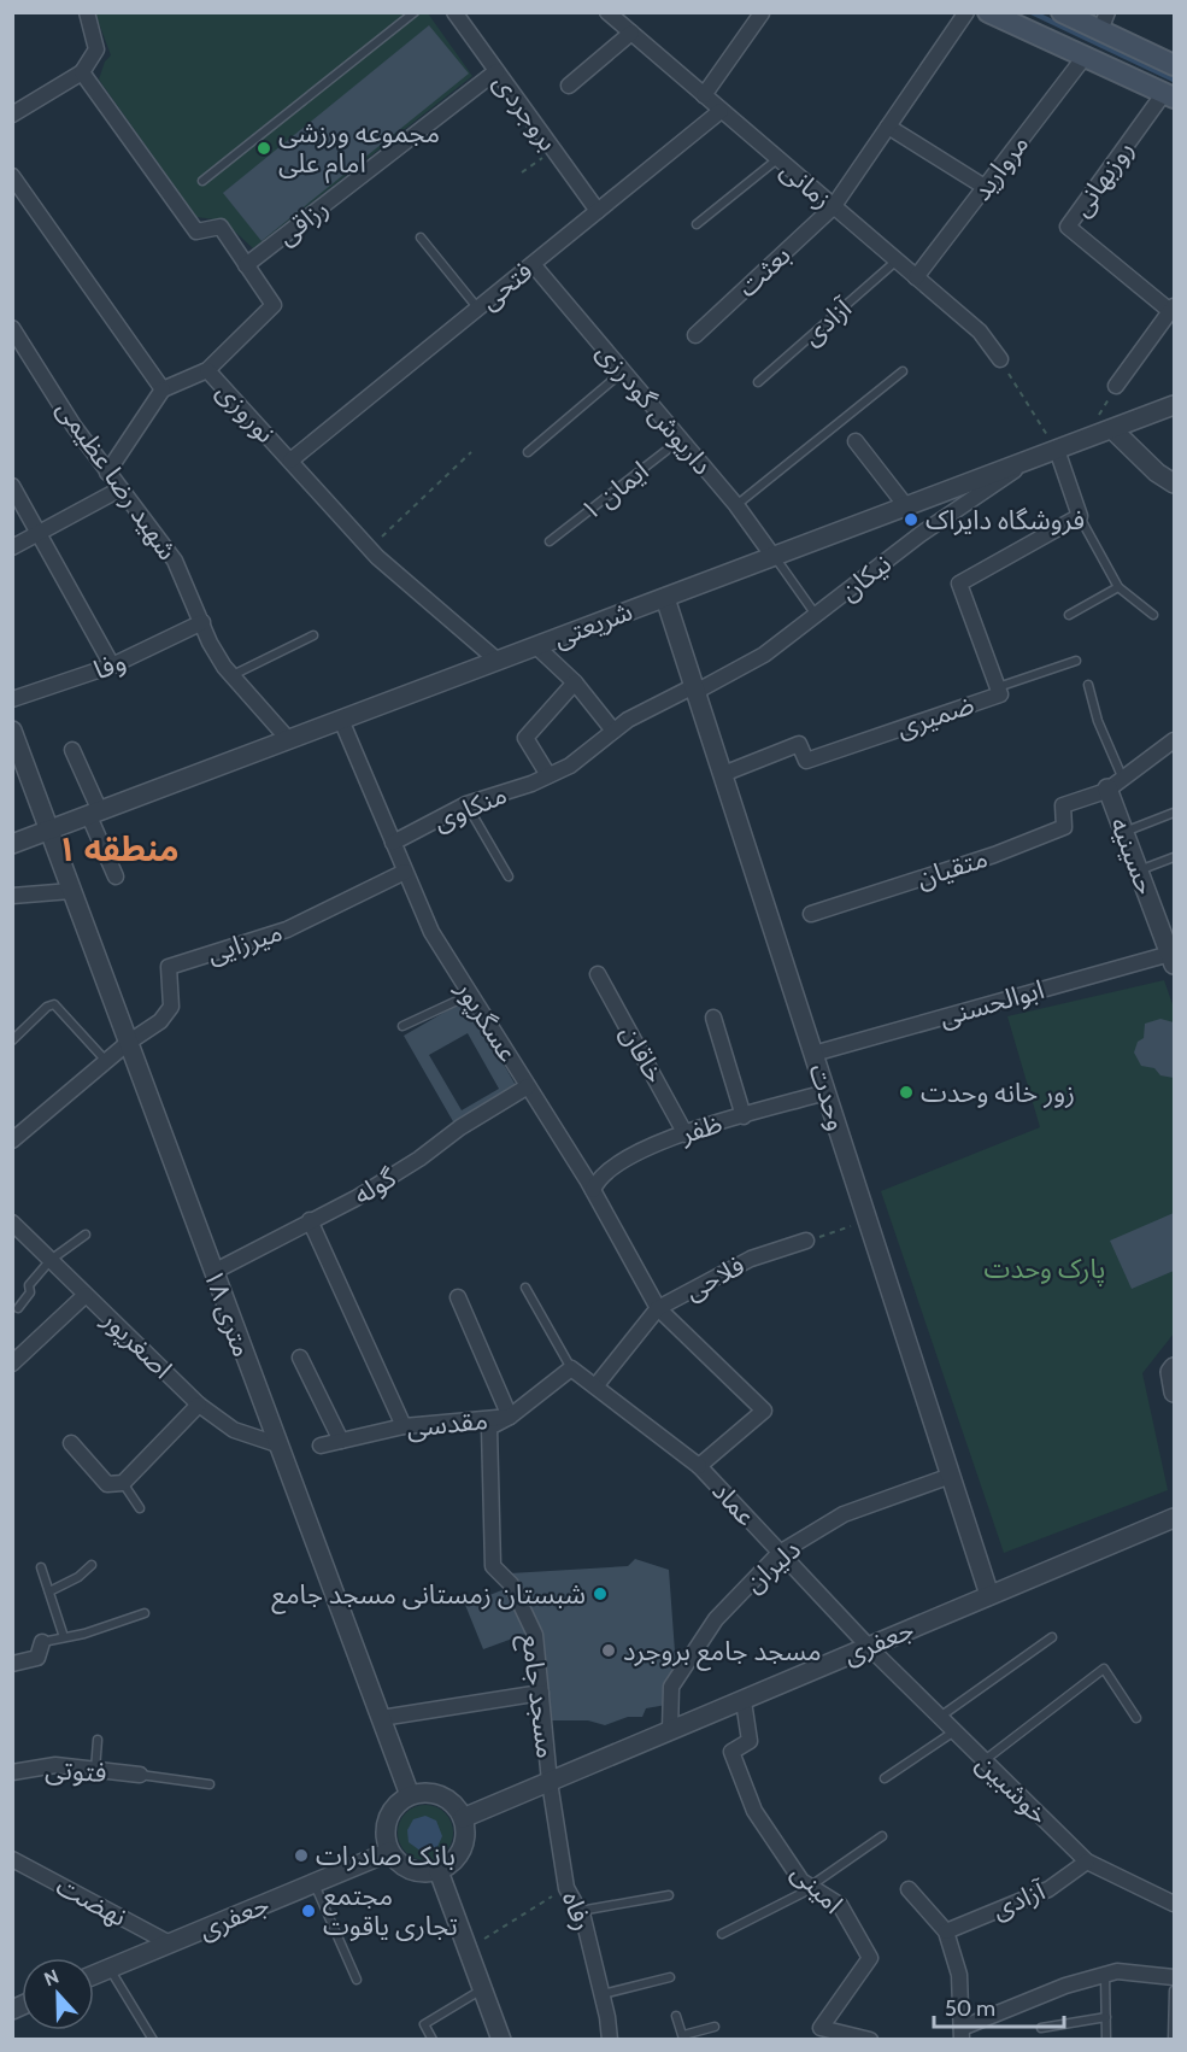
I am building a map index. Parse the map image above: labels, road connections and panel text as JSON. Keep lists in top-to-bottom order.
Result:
{
  "streets": {
    "street": [
      "بروجردی",
      "مروارید",
      "روزبهانی",
      "زمانی",
      "رزاقی",
      "بعثت",
      "فتحی",
      "آزادی",
      "داریوش گودرزی",
      "نوروزی",
      "شهید رضا عظیمی",
      "نیکان",
      "شریعتی",
      "وفا",
      "ضمیری",
      "منکاوی",
      "حسینیه",
      "متقیان",
      "میرزایی",
      "ابوالحسنی",
      "عسگرپور",
      "خاقان",
      "وحدت",
      "ظفر",
      "گوله",
      "فلاحی",
      "۱۸ متری",
      "اصغرپور",
      "مقدسی",
      "عماد",
      "دلیران",
      "جعفری",
      "مسجد جامع",
      "فتوتی",
      "خوشبین",
      "امینی",
      "نهضت",
      "رفاه"
    ],
    "lane": ["ایمان ۱"]
  },
  "crossings": [
    ["بروجردی", "رزاقی"],
    ["بروجردی", "فتحی"],
    ["مروارید", "زمانی"],
    ["زمانی", "بعثت"],
    ["زمانی", "فتحی"],
    ["زمانی", "آزادی"],
    ["رزاقی", "نوروزی"],
    ["فتحی", "داریوش گودرزی"],
    ["فتحی", "نوروزی"],
    ["آزادی", "خوشبین"],
    ["داریوش گودرزی", "ایمان ۱"],
    ["داریوش گودرزی", "شریعتی"],
    ["نوروزی", "شریعتی"],
    ["شهید رضا عظیمی", "شریعتی"],
    ["شهید رضا عظیمی", "وفا"],
    ["نیکان", "شریعتی"],
    ["نیکان", "منکاوی"],
    ["نیکان", "وحدت"],
    ["شریعتی", "عسگرپور"],
    ["شریعتی", "وحدت"],
    ["شریعتی", "۱۸ متری"],
    ["ضمیری", "وحدت"],
    ["منکاوی", "عسگرپور"],
    ["منکاوی", "وحدت"],
    ["حسینیه", "متقیان"],
    ["حسینیه", "ابوالحسنی"],
    ["میرزایی", "عسگرپور"],
    ["میرزایی", "۱۸ متری"],
    ["ابوالحسنی", "وحدت"],
    ["عسگرپور", "ظفر"],
    ["عسگرپور", "گوله"],
    ["عسگرپور", "فلاحی"],
    ["عسگرپور", "عماد"],
    ["خاقان", "ظفر"],
    ["وحدت", "ظفر"],
    ["وحدت", "دلیران"],
    ["وحدت", "جعفری"],
    ["گوله", "۱۸ متری"],
    ["فلاحی", "عماد"],
    ["۱۸ متری", "اصغرپور"],
    ["۱۸ متری", "جعفری"],
    ["مقدسی", "مسجد جامع"],
    ["عماد", "دلیران"],
    ["عماد", "جعفری"],
    ["عماد", "خوشبین"],
    ["دلیران", "جعفری"],
    ["جعفری", "مسجد جامع"],
    ["جعفری", "خوشبین"],
    ["جعفری", "امینی"],
    ["جعفری", "نهضت"],
    ["جعفری", "رفاه"],
    ["مسجد جامع", "رفاه"]
  ],
  "districts": ["منطقه ۱"],
  "parks": ["پارک وحدت"],
  "places": [
    "مجموعه ورزشی امام علی",
    "فروشگاه دایراک",
    "زور خانه وحدت",
    "شبستان زمستانی مسجد جامع",
    "مسجد جامع بروجرد",
    "بانک صادرات",
    "مجتمع تجاری یاقوت"
  ],
  "scale_bar": "50 m",
  "north": "top"
}
